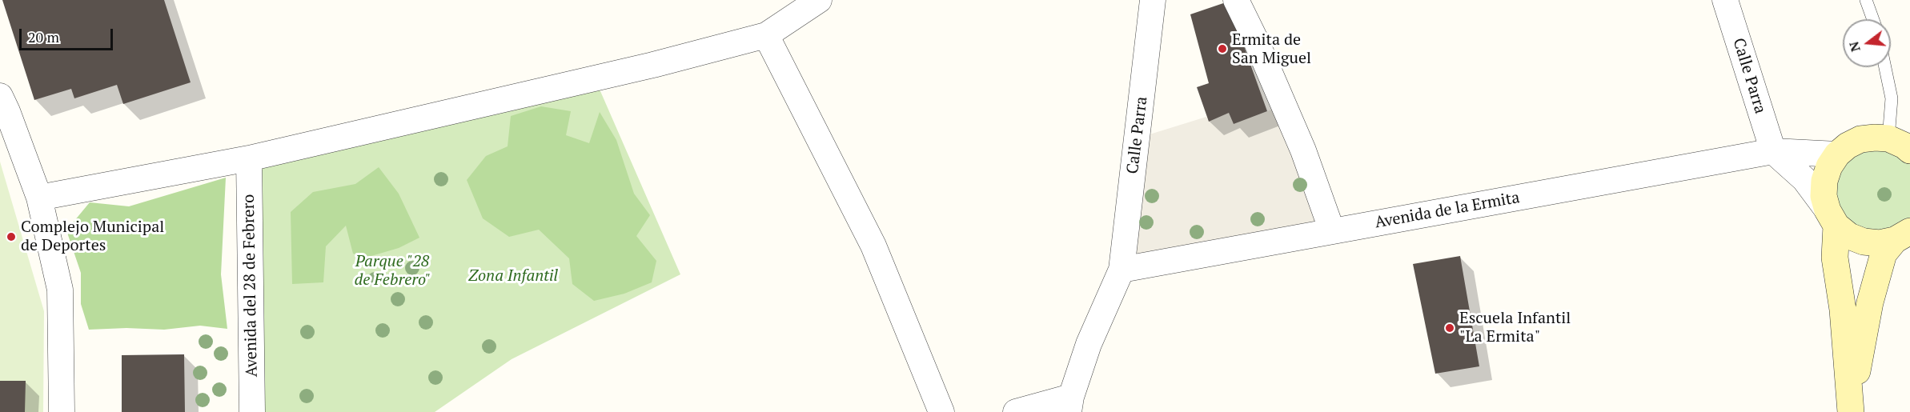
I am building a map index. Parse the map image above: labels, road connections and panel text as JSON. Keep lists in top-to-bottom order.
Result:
{
  "streets": {
    "street": ["Calle Parra", "Avenida de la Ermita", "Avenida del 28 de Febrero"]
  },
  "crossings": [
    ["Calle Parra", "Avenida de la Ermita"]
  ],
  "parks": ["Parque \"28 de Febrero\"", "Zona Infantil"],
  "places": ["Ermita de San Miguel", "Complejo Municipal de Deportes", "Escuela Infantil \"La Ermita\""],
  "scale_bar": "20 m",
  "north": "left"
}
